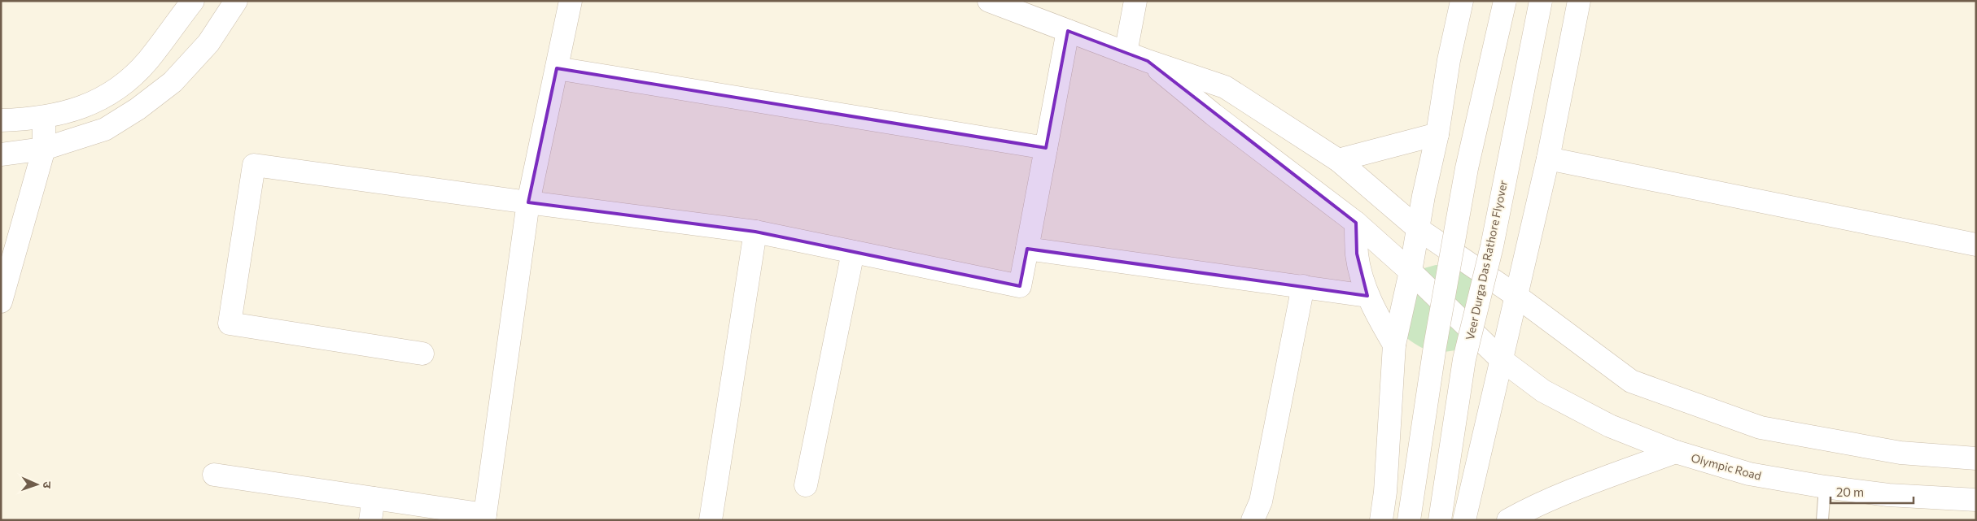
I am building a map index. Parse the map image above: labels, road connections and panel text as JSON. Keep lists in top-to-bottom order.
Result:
{
  "streets": {
    "street": ["Veer Durga Das Rathore Flyover", "Olympic Road"]
  },
  "scale_bar": "20 m",
  "north": "right"
}
